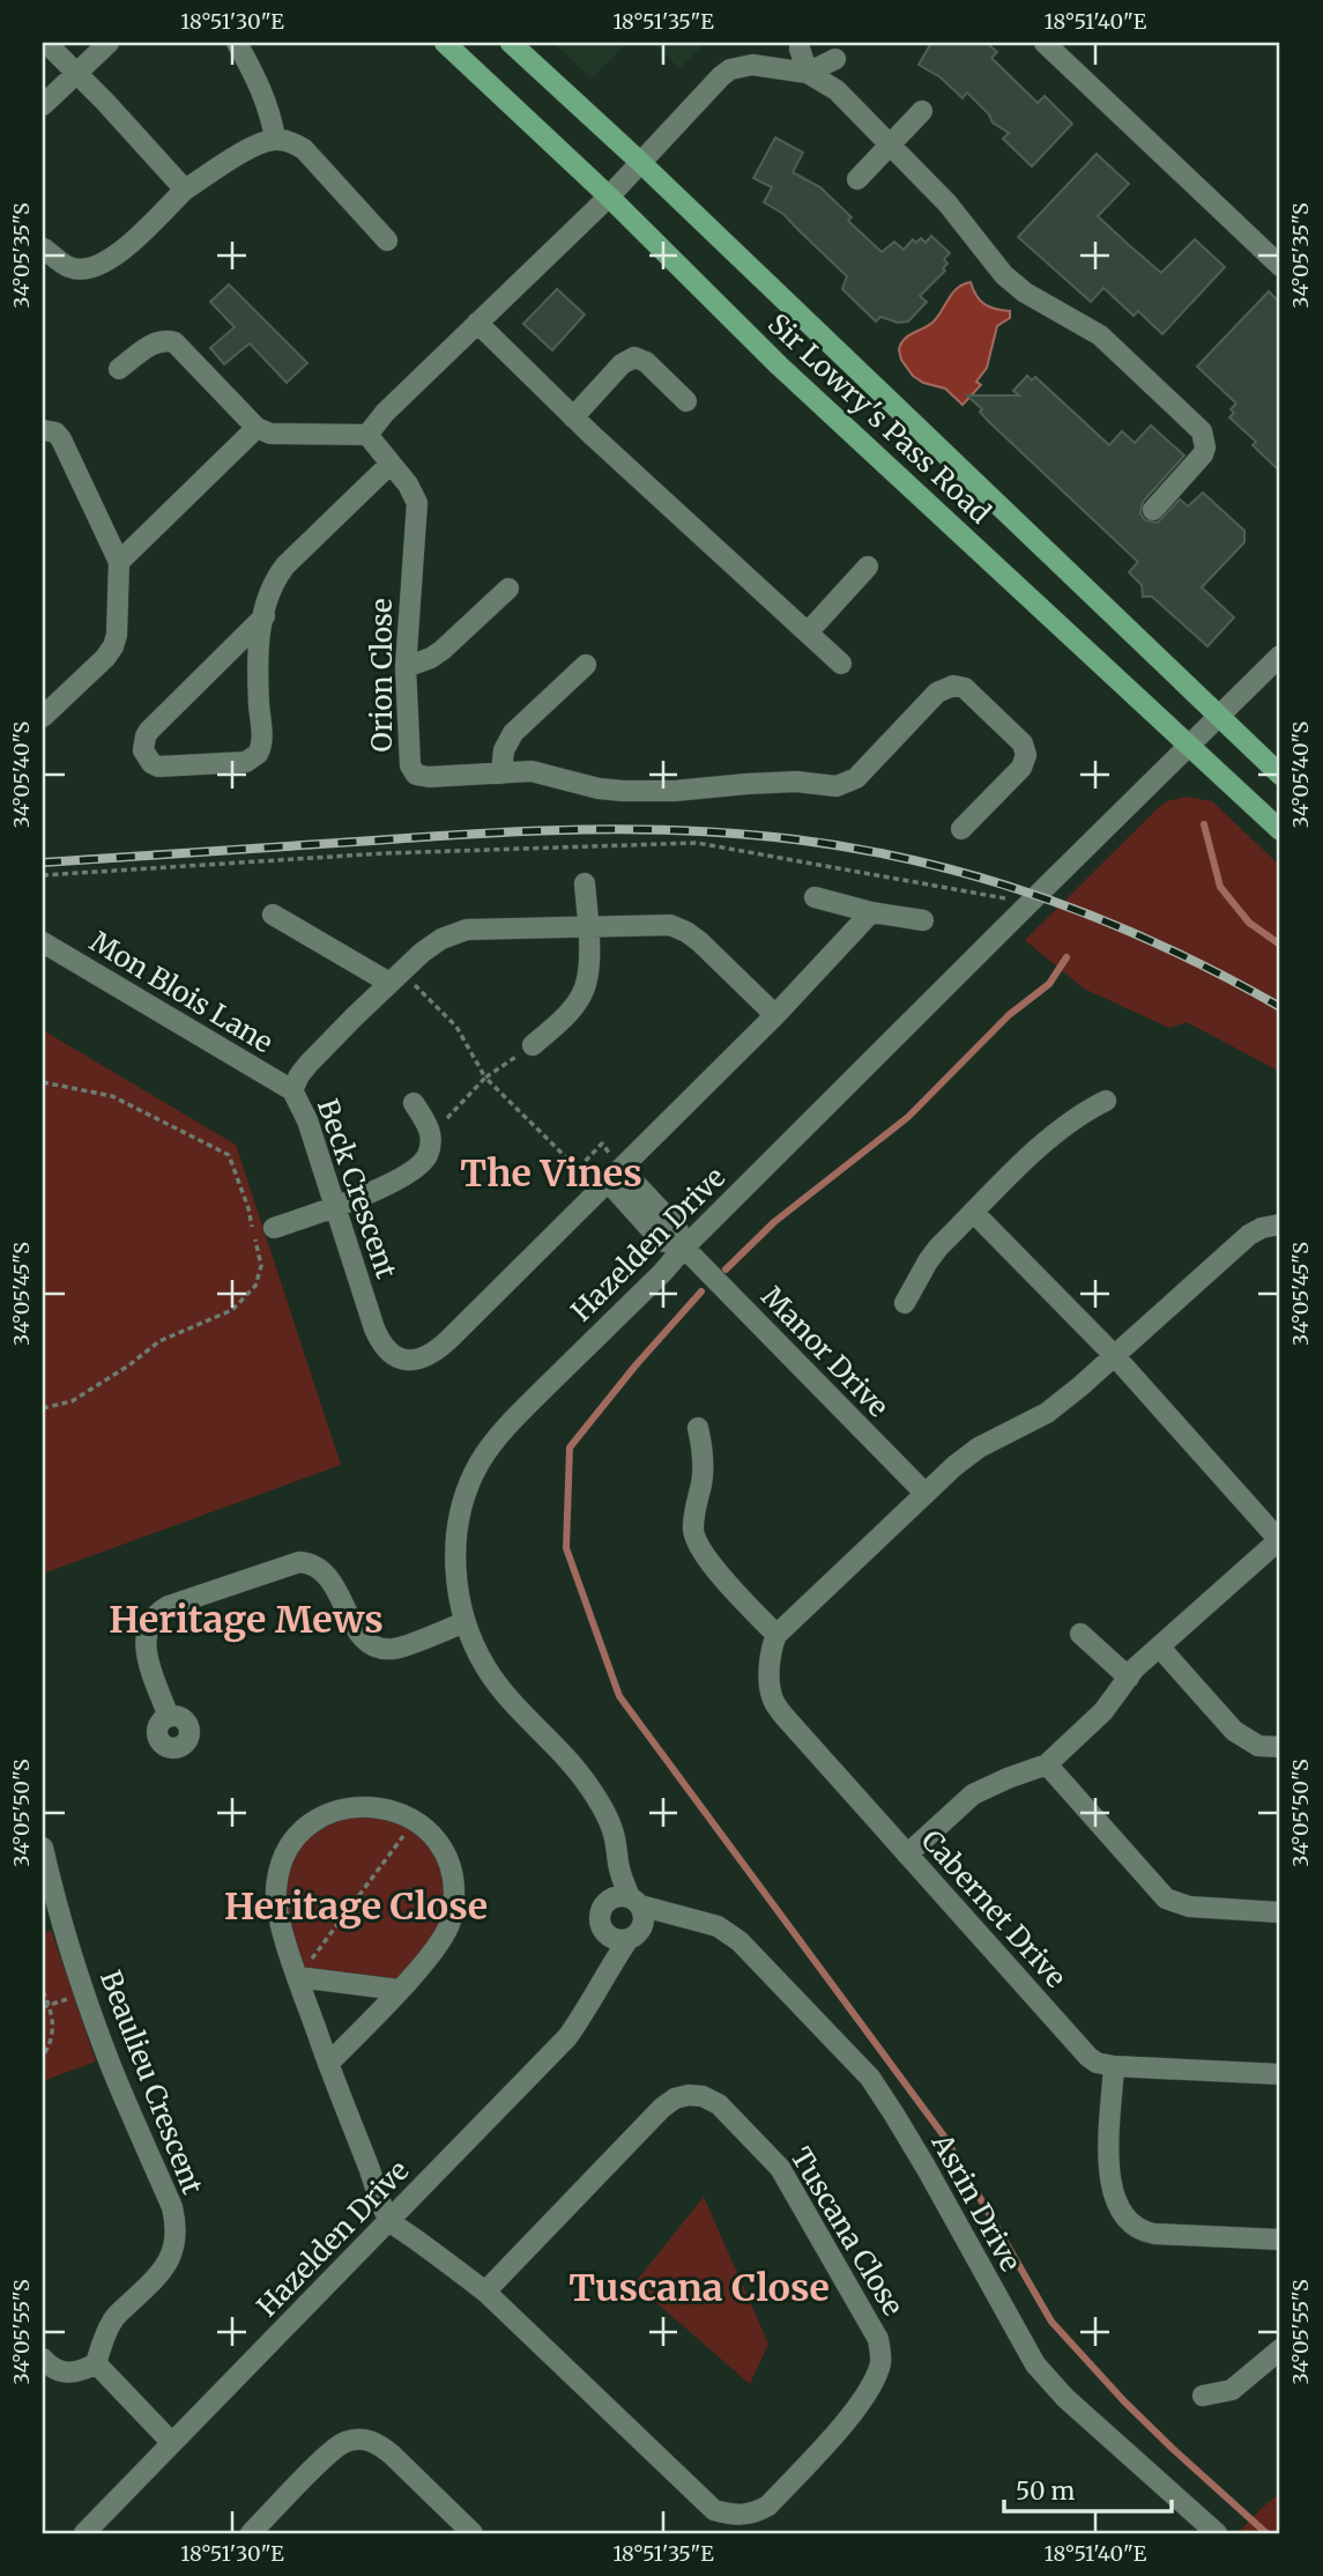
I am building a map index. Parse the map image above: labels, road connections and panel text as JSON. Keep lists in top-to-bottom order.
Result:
{
  "streets": {
    "main road": ["Sir Lowry's Pass Road"],
    "street": [
      "Orion Close",
      "Mon Blois Lane",
      "Beck Crescent",
      "Hazelden Drive",
      "Manor Drive",
      "Cabernet Drive",
      "Beaulieu Crescent",
      "Asrin Drive",
      "Tuscana Close"
    ]
  },
  "crossings": [
    ["Sir Lowry's Pass Road", "Hazelden Drive"],
    ["Mon Blois Lane", "Beck Crescent"],
    ["Hazelden Drive", "Manor Drive"],
    ["Hazelden Drive", "Asrin Drive"],
    ["Hazelden Drive", "Tuscana Close"]
  ],
  "districts": [
    "The Vines",
    "Heritage Mews",
    "Heritage Close",
    "Tuscana Close"
  ],
  "scale_bar": "50 m",
  "coordinates": [
    "18°51'30\"E",
    "18°51'35\"E",
    "18°51'40\"E",
    "34°05'35\"S",
    "34°05'40\"S",
    "34°05'45\"S",
    "34°05'50\"S",
    "34°05'55\"S"
  ]
}
